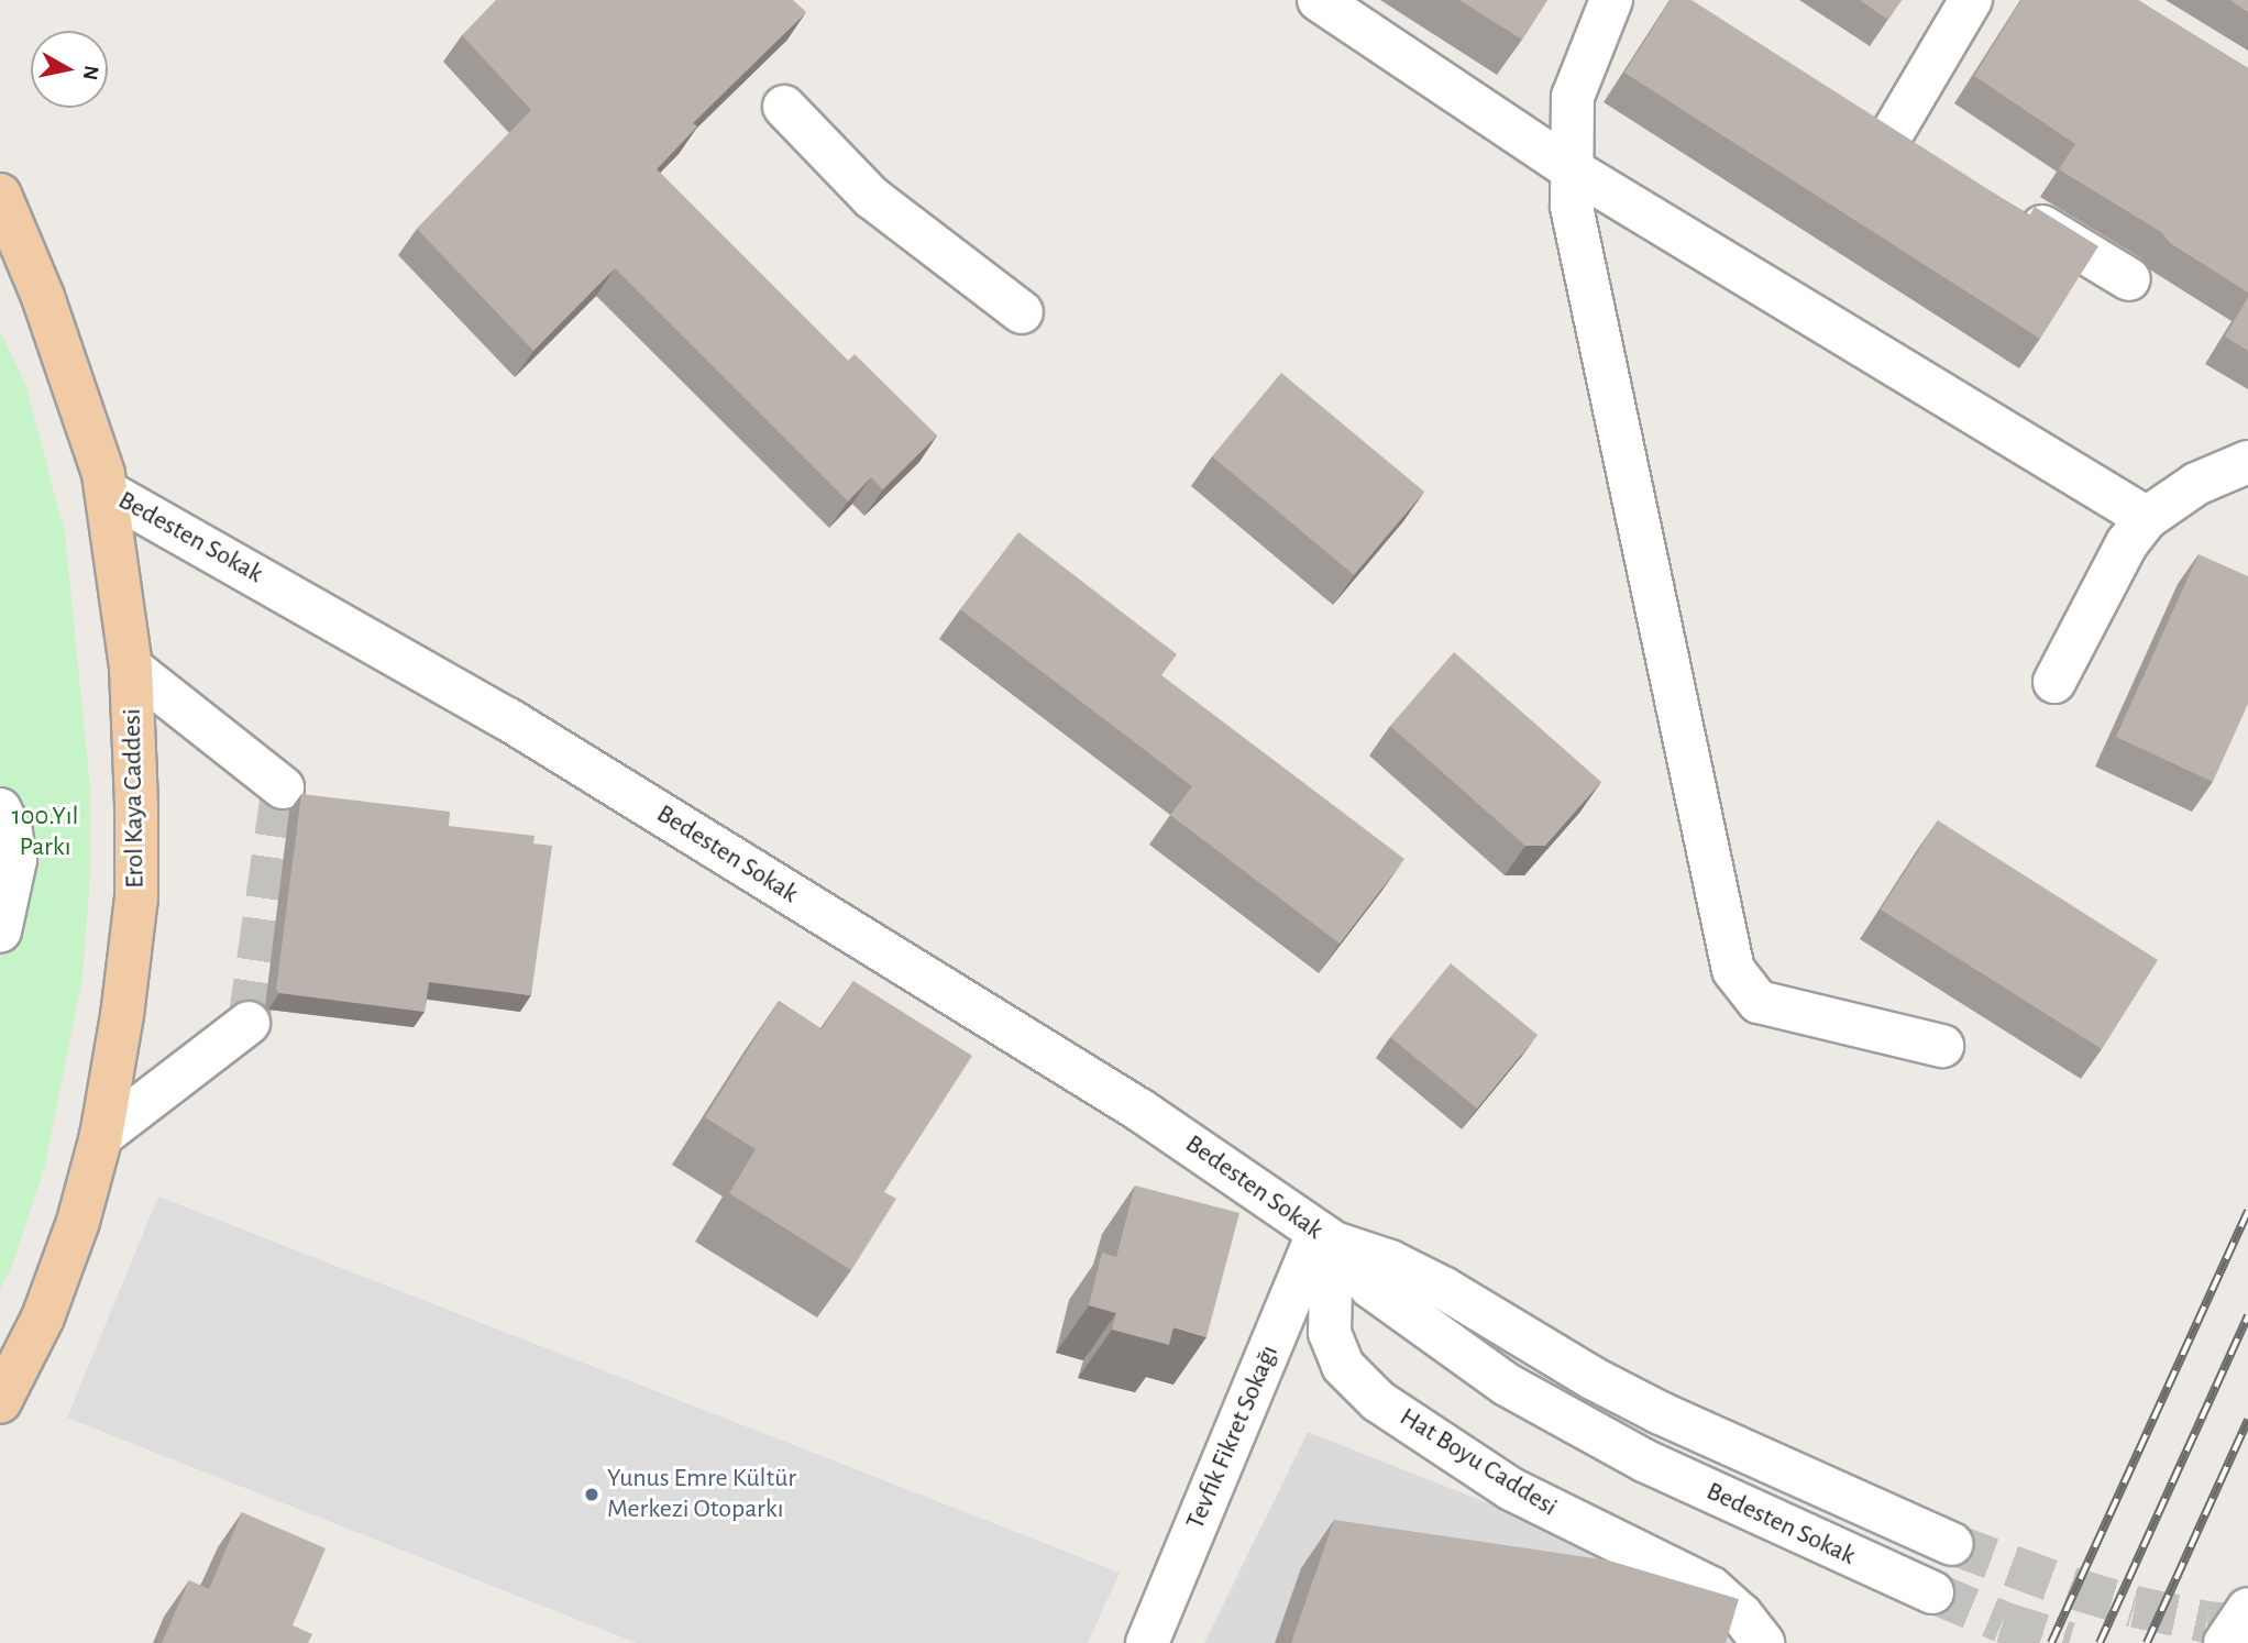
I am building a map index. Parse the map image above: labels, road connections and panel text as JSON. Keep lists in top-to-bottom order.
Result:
{
  "streets": {
    "main road": ["Erol Kaya Caddesi"],
    "street": ["Bedesten Sokak", "Tevfik Fikret Sokağı", "Hat Boyu Caddesi"]
  },
  "crossings": [
    ["Bedesten Sokak", "Erol Kaya Caddesi"],
    ["Bedesten Sokak", "Tevfik Fikret Sokağı"],
    ["Bedesten Sokak", "Hat Boyu Caddesi"],
    ["Tevfik Fikret Sokağı", "Hat Boyu Caddesi"]
  ],
  "parks": ["100.Yıl Parkı"],
  "places": ["Yunus Emre Kültür Merkezi Otoparkı"],
  "north": "right"
}
